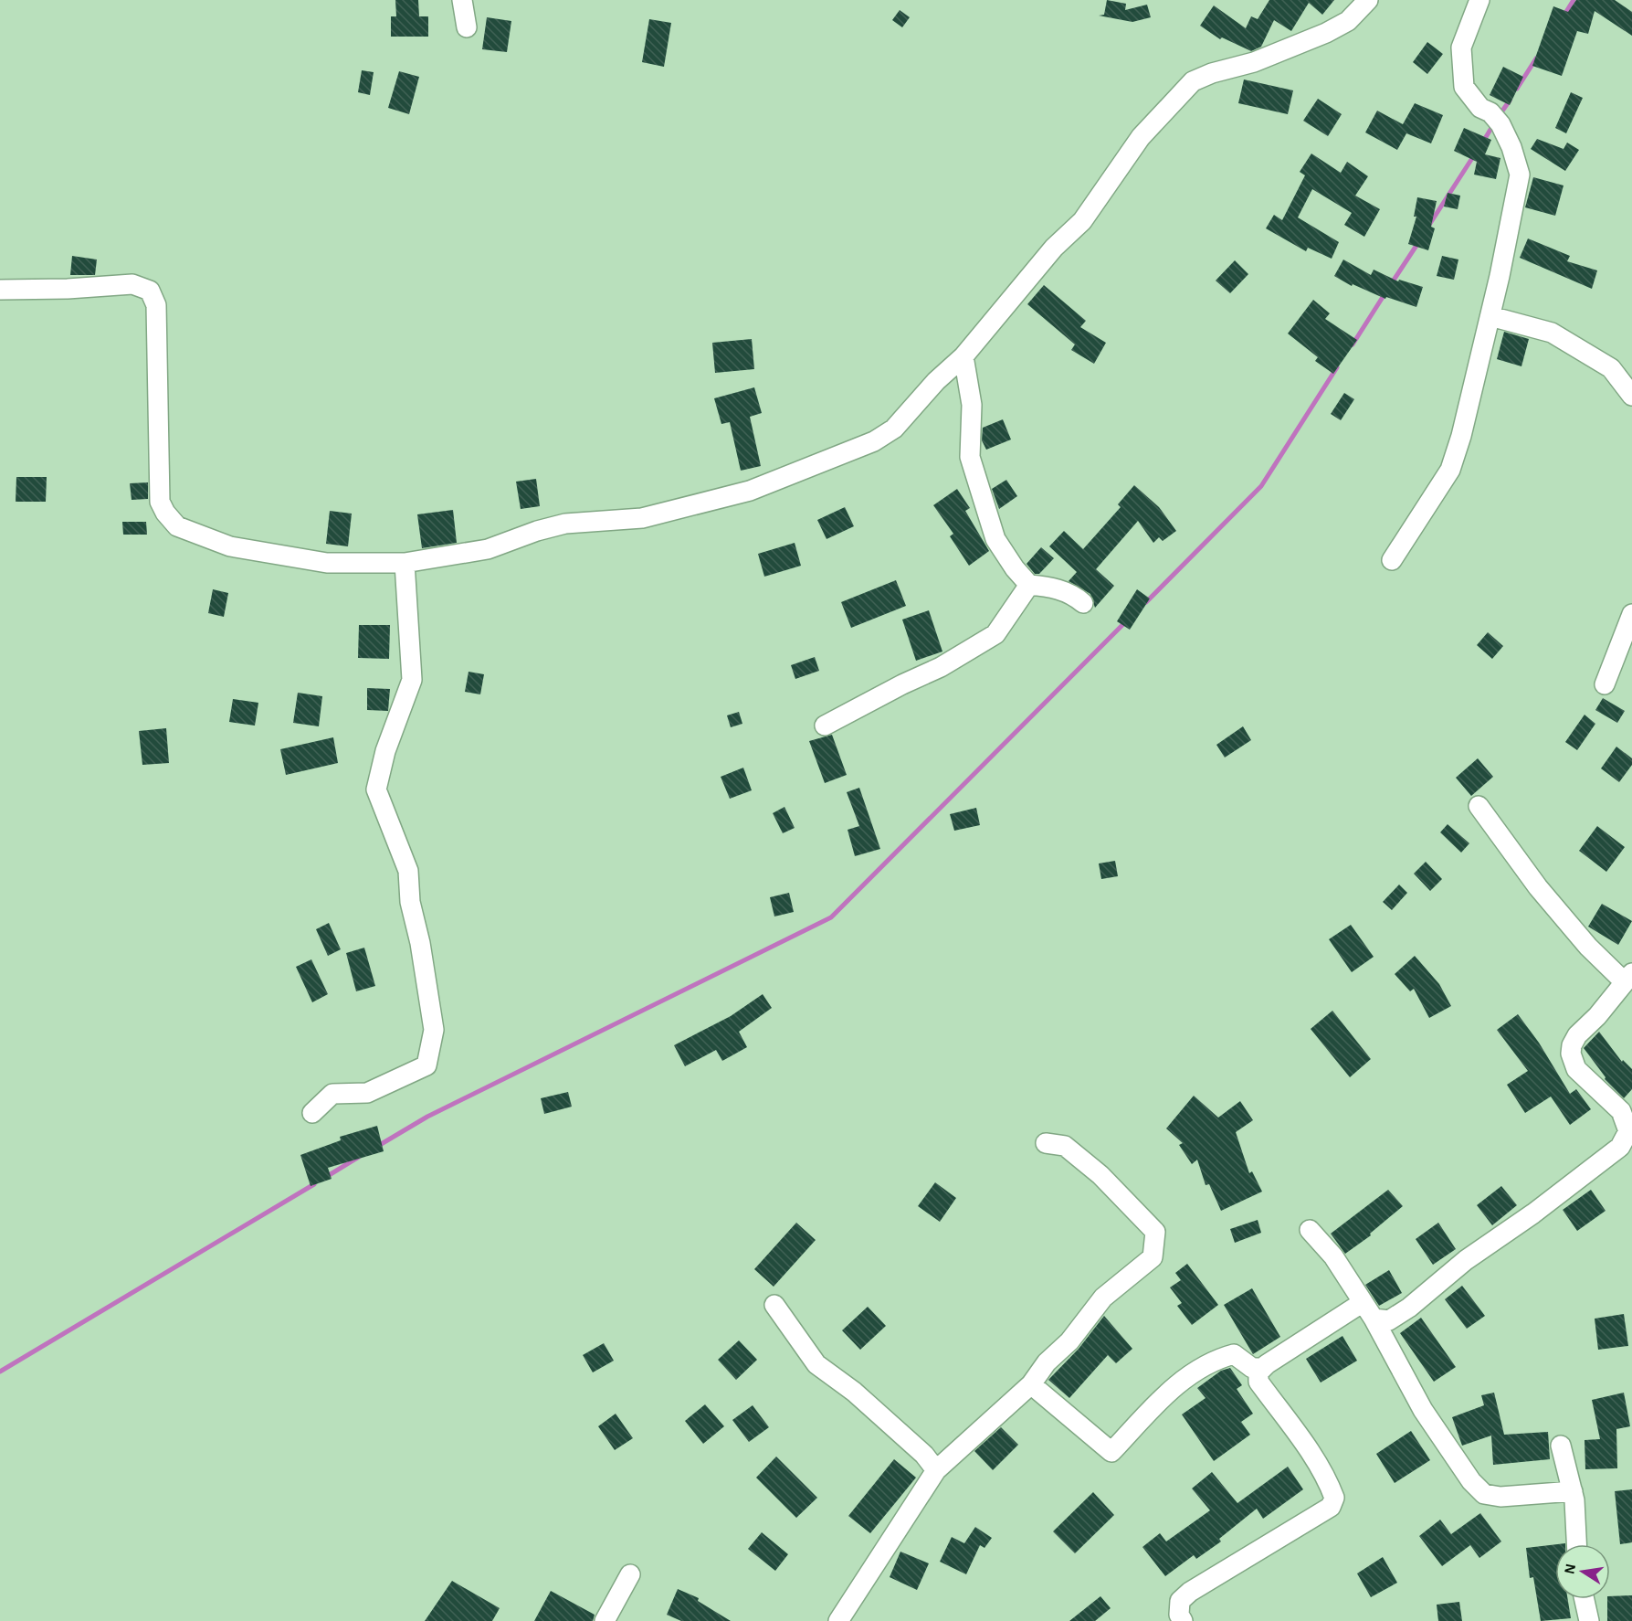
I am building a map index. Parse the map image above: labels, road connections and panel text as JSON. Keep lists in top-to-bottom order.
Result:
{
  "north": "left"
}
